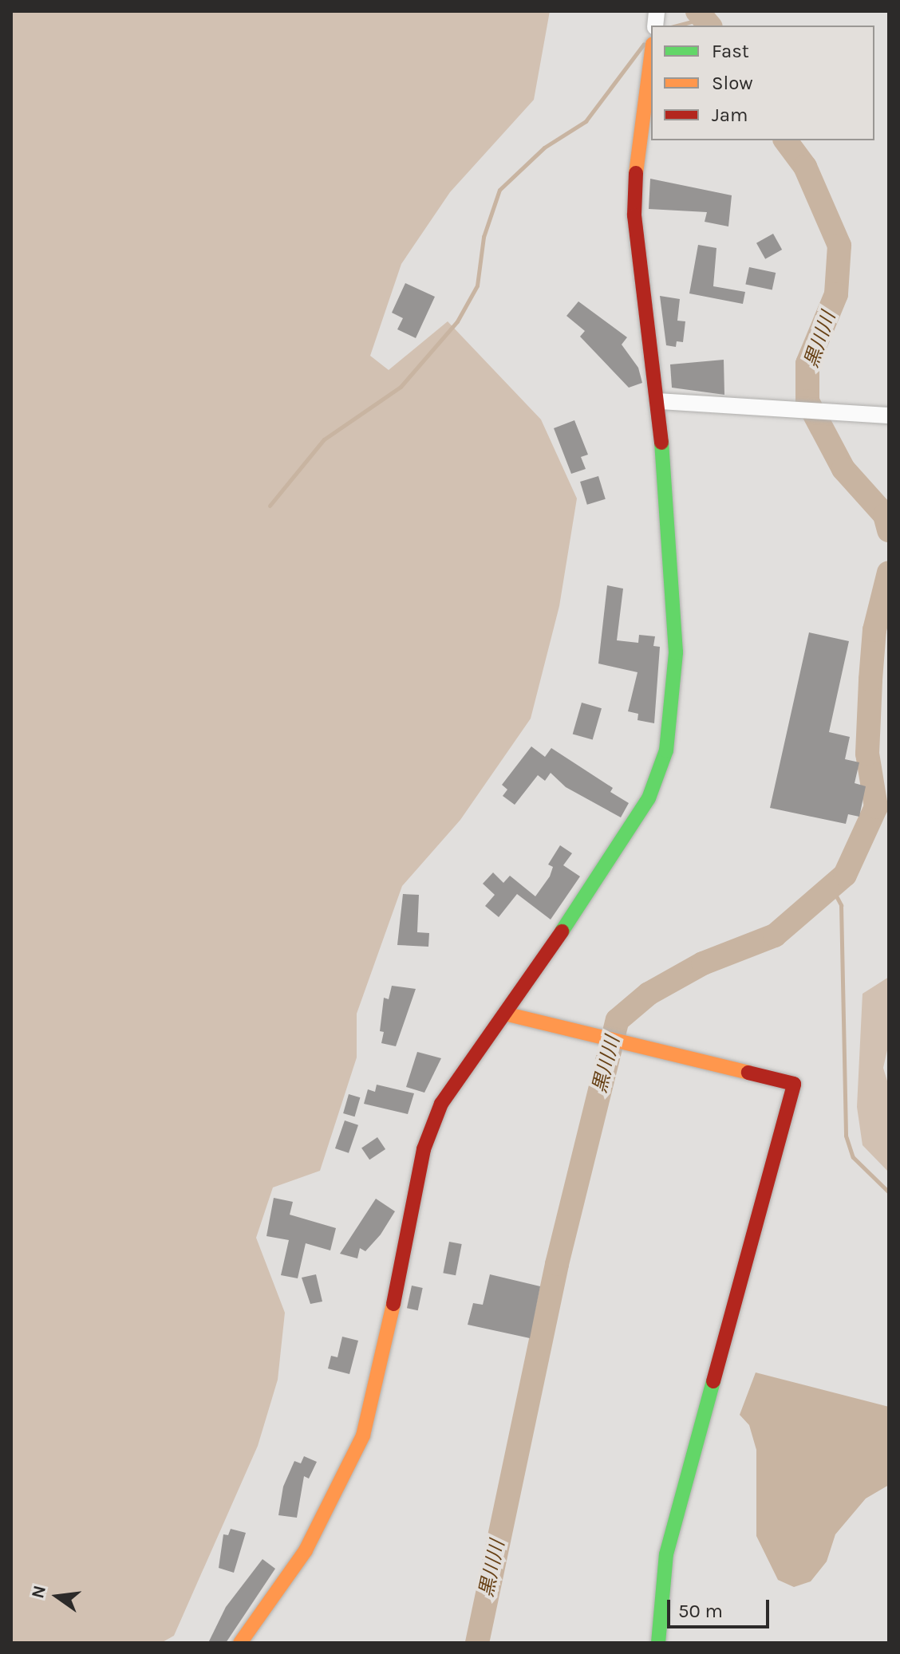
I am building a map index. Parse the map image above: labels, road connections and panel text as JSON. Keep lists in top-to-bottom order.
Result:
{
  "water": ["黒川川"],
  "legend": ["Fast", "Slow", "Jam"],
  "scale_bar": "50 m",
  "north": "left"
}
